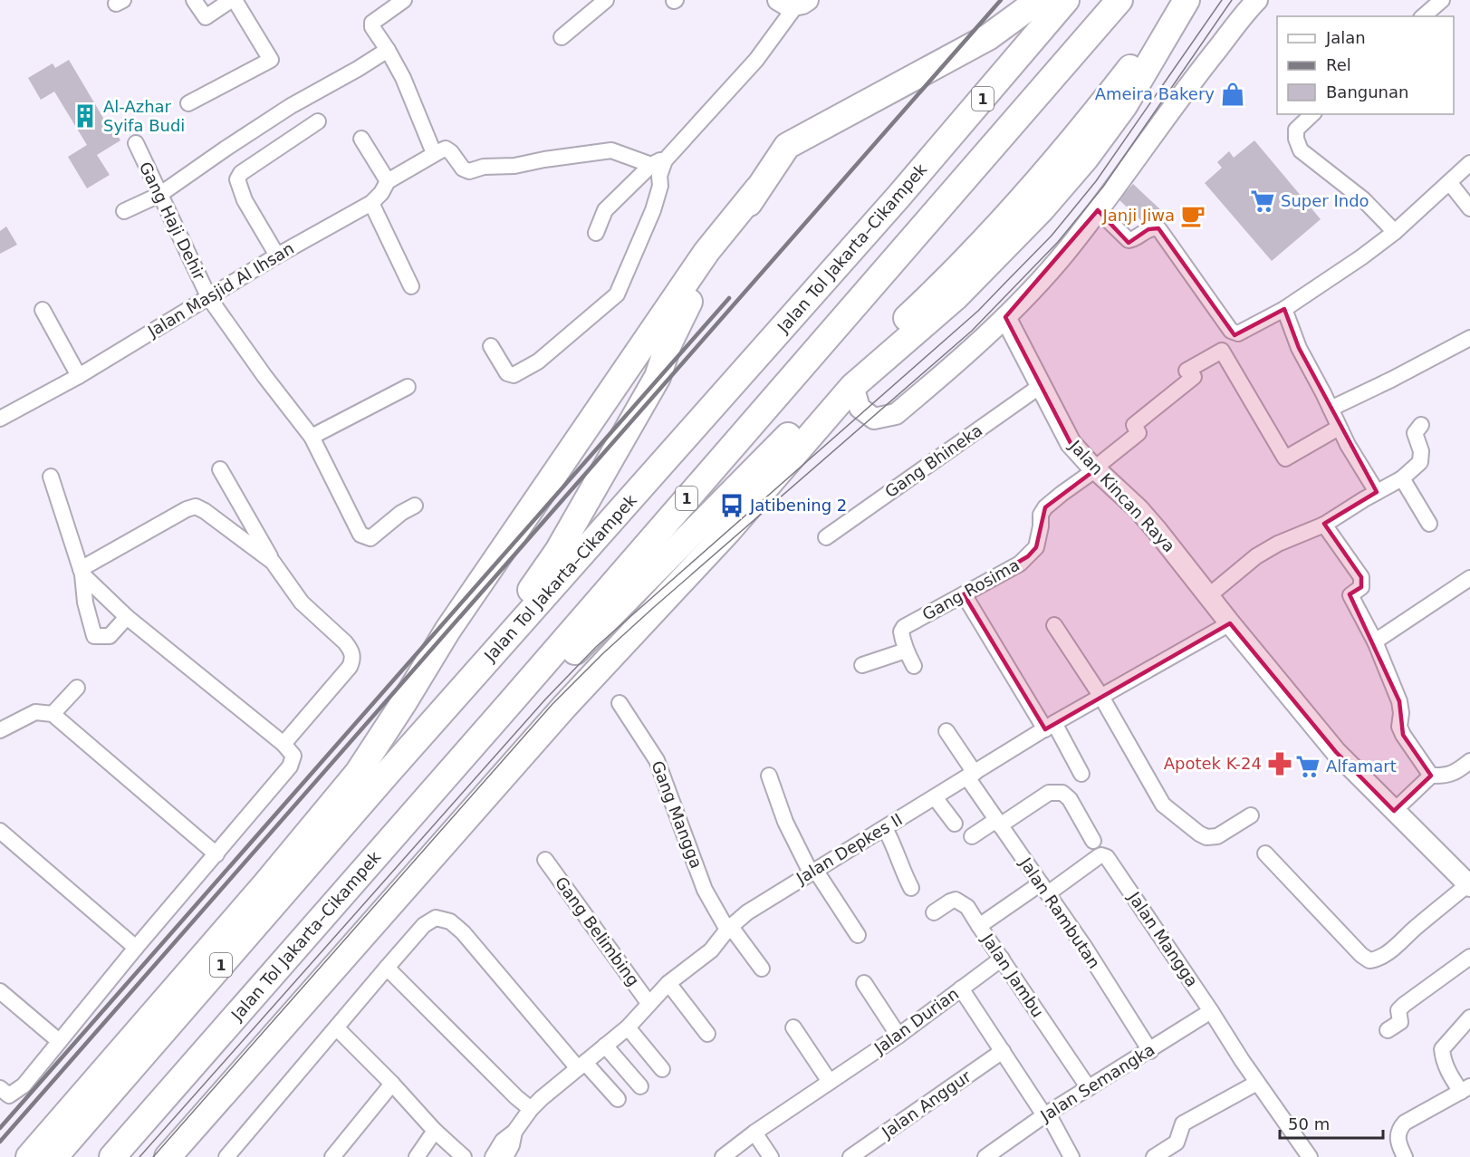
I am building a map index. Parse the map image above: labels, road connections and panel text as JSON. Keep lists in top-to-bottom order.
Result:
{
  "streets": {
    "highway": ["1", "Jalan Tol Jakarta–Cikampek"],
    "main road": ["Jalan Kincan Raya"],
    "street": [
      "Gang Haji Dehir",
      "Jalan Masjid Al Ihsan",
      "Gang Bhineka",
      "Gang Rosima",
      "Gang Mangga",
      "Jalan Depkes II",
      "Jalan Rambutan",
      "Gang Belimbing",
      "Jalan Mangga",
      "Jalan Jambu",
      "Jalan Durian",
      "Jalan Semangka",
      "Jalan Anggur"
    ]
  },
  "crossings": [
    ["Gang Haji Dehir", "Jalan Masjid Al Ihsan"],
    ["Gang Bhineka", "Jalan Kincan Raya"],
    ["Jalan Kincan Raya", "Gang Rosima"],
    ["Jalan Kincan Raya", "Jalan Depkes II"],
    ["Gang Mangga", "Jalan Depkes II"],
    ["Jalan Depkes II", "Jalan Rambutan"],
    ["Jalan Depkes II", "Gang Belimbing"],
    ["Jalan Rambutan", "Jalan Mangga"],
    ["Jalan Rambutan", "Jalan Jambu"],
    ["Jalan Rambutan", "Jalan Semangka"],
    ["Jalan Mangga", "Jalan Jambu"],
    ["Jalan Mangga", "Jalan Semangka"],
    ["Jalan Jambu", "Jalan Durian"],
    ["Jalan Jambu", "Jalan Semangka"]
  ],
  "places": {
    "shop": ["Ameira Bakery"],
    "building": ["Al-Azhar Syifa Budi"],
    "supermarket": ["Super Indo", "Alfamart"],
    "cafe": ["Janji Jiwa"],
    "bus stop": ["Jatibening 2"],
    "pharmacy": ["Apotek K-24"]
  },
  "legend": ["Jalan", "Rel", "Bangunan"],
  "scale_bar": "50 m"
}
